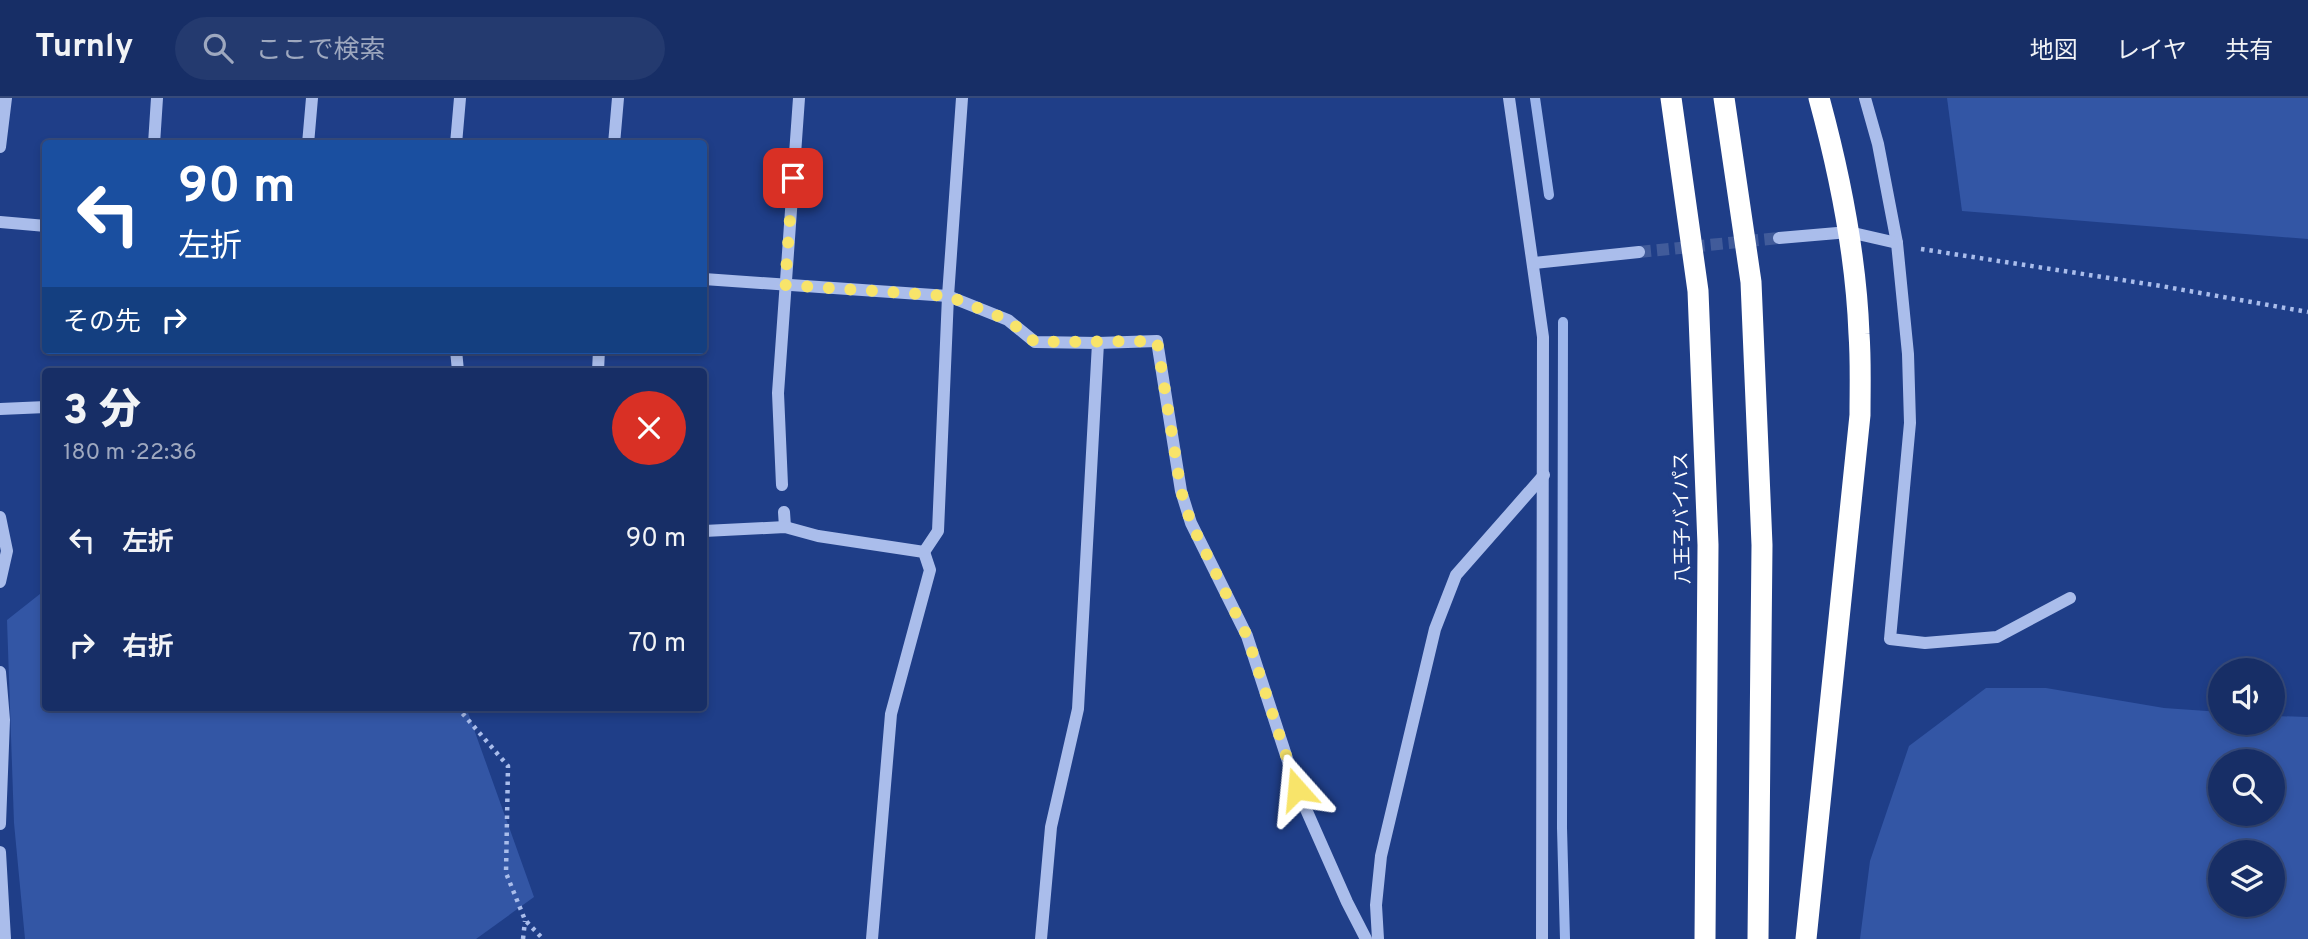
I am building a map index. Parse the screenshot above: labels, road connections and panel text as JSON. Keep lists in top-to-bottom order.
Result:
{
  "streets": {
    "highway": ["八王子バイパス"]
  },
  "page": {
    "header": "Turnly",
    "search": "ここで検索",
    "nav": ["地図", "レイヤ", "共有"],
    "turn": ["90 m", "左折"],
    "then": "その先",
    "heading": ["3 分", "180 m · 22:36"],
    "list": [
      {
        "name": "左折",
        "value": "90 m"
      },
      {
        "name": "右折",
        "value": "70 m"
      }
    ]
  }
}
